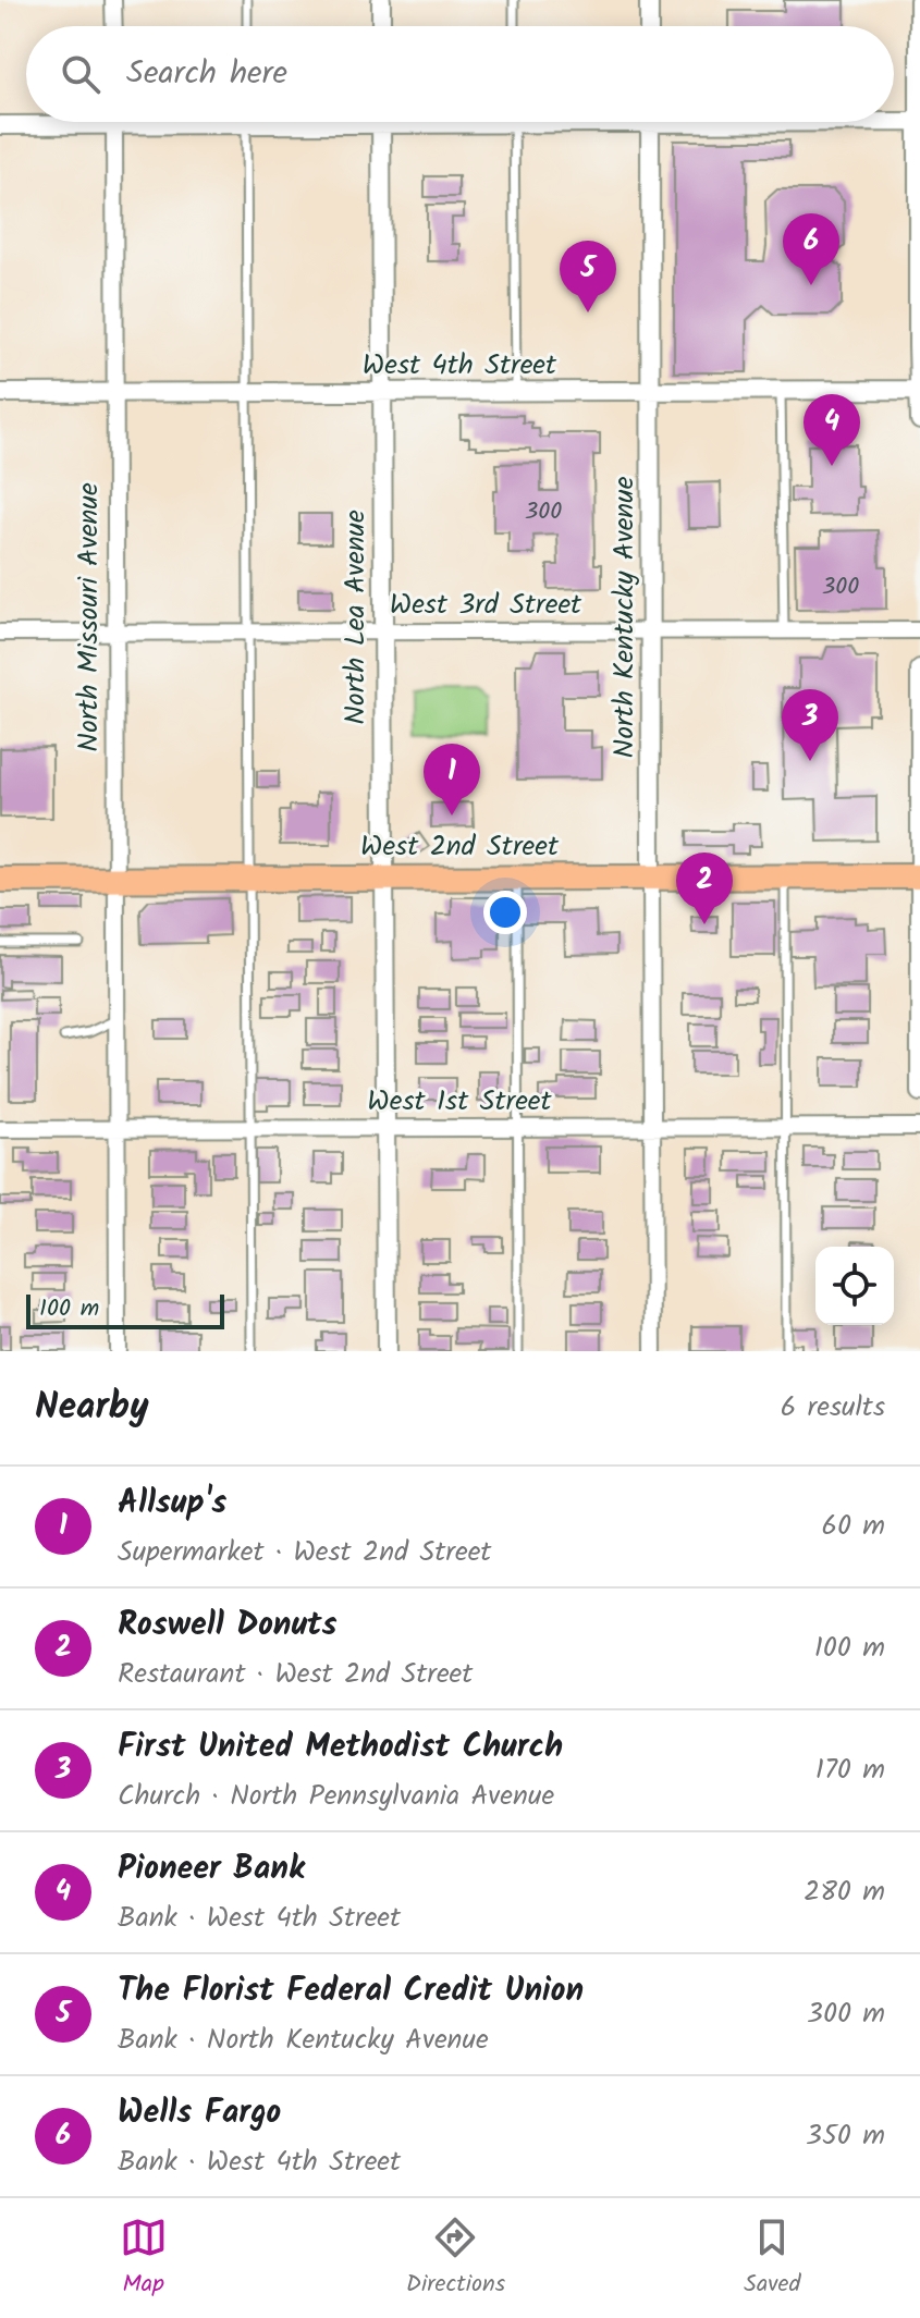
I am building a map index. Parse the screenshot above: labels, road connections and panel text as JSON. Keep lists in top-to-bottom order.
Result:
{
  "streets": {
    "main road": ["West 2nd Street"],
    "street": [
      "West 4th Street",
      "West 3rd Street",
      "North Missouri Avenue",
      "North Lea Avenue",
      "North Kentucky Avenue",
      "West 1st Street"
    ]
  },
  "crossings": [
    ["West 4th Street", "North Missouri Avenue"],
    ["West 4th Street", "North Lea Avenue"],
    ["West 4th Street", "North Kentucky Avenue"],
    ["West 3rd Street", "North Missouri Avenue"],
    ["West 3rd Street", "North Lea Avenue"],
    ["West 3rd Street", "North Kentucky Avenue"],
    ["North Missouri Avenue", "West 2nd Street"],
    ["North Missouri Avenue", "West 1st Street"],
    ["North Lea Avenue", "West 2nd Street"],
    ["North Lea Avenue", "West 1st Street"],
    ["North Kentucky Avenue", "West 2nd Street"],
    ["North Kentucky Avenue", "West 1st Street"]
  ],
  "house_numbers": ["300", "300"],
  "scale_bar": "100 m",
  "page": {
    "search": "Search here",
    "pins": [
      "6",
      "5",
      "4",
      "3",
      "1",
      "2"
    ],
    "scale": "100 m",
    "heading": ["Nearby", "6 results"],
    "list": [
      {
        "mark": "1",
        "name": "Allsup's",
        "note": "Supermarket · West 2nd Street",
        "value": "60 m"
      },
      {
        "mark": "2",
        "name": "Roswell Donuts",
        "note": "Restaurant · West 2nd Street",
        "value": "100 m"
      },
      {
        "mark": "3",
        "name": "First United Methodist Church",
        "note": "Church · North Pennsylvania Avenue",
        "value": "170 m"
      },
      {
        "mark": "4",
        "name": "Pioneer Bank",
        "note": "Bank · West 4th Street",
        "value": "280 m"
      },
      {
        "mark": "5",
        "name": "The Florist Federal Credit Union",
        "note": "Bank · North Kentucky Avenue",
        "value": "300 m"
      },
      {
        "mark": "6",
        "name": "Wells Fargo",
        "note": "Bank · West 4th Street",
        "value": "350 m"
      }
    ],
    "nav": ["Map", "Directions", "Saved"]
  }
}
